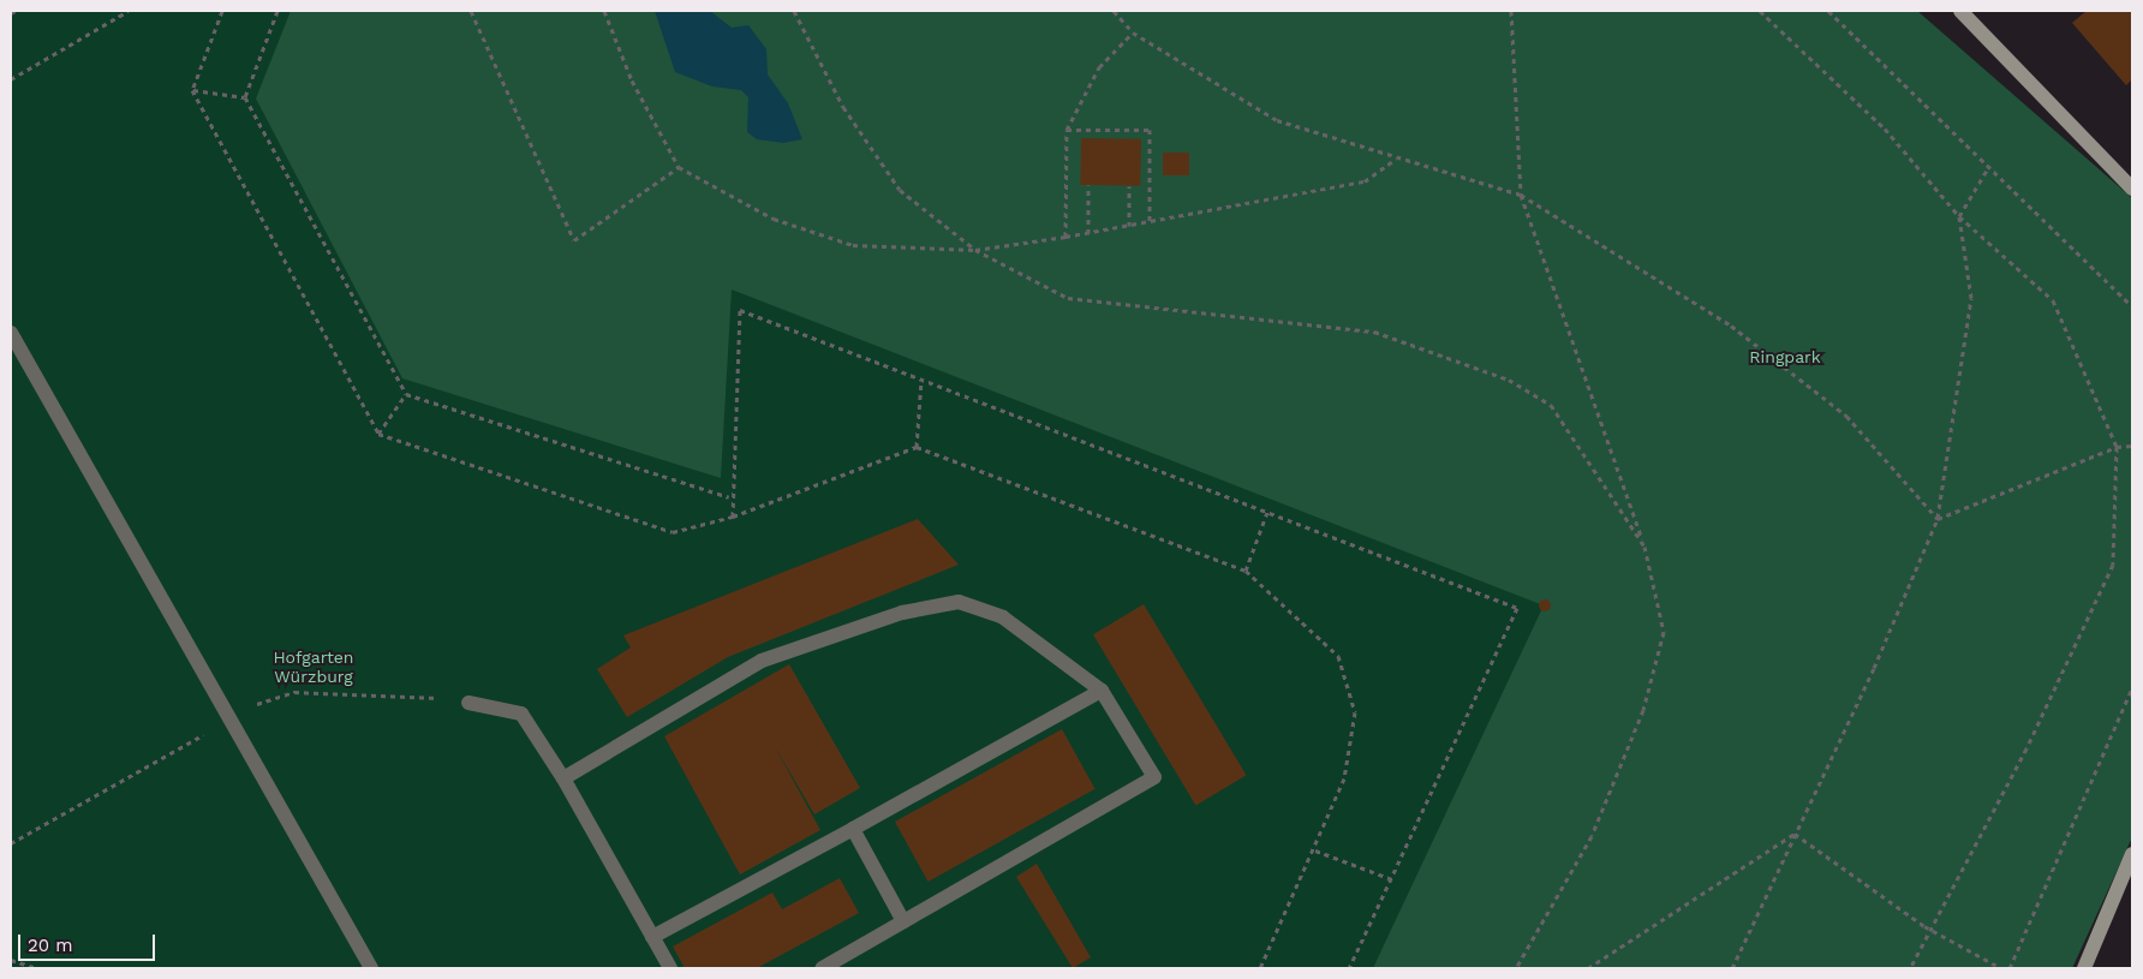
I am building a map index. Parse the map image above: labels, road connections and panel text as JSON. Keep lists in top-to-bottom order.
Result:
{
  "parks": ["Ringpark", "Hofgarten Würzburg"],
  "scale_bar": "20 m"
}
